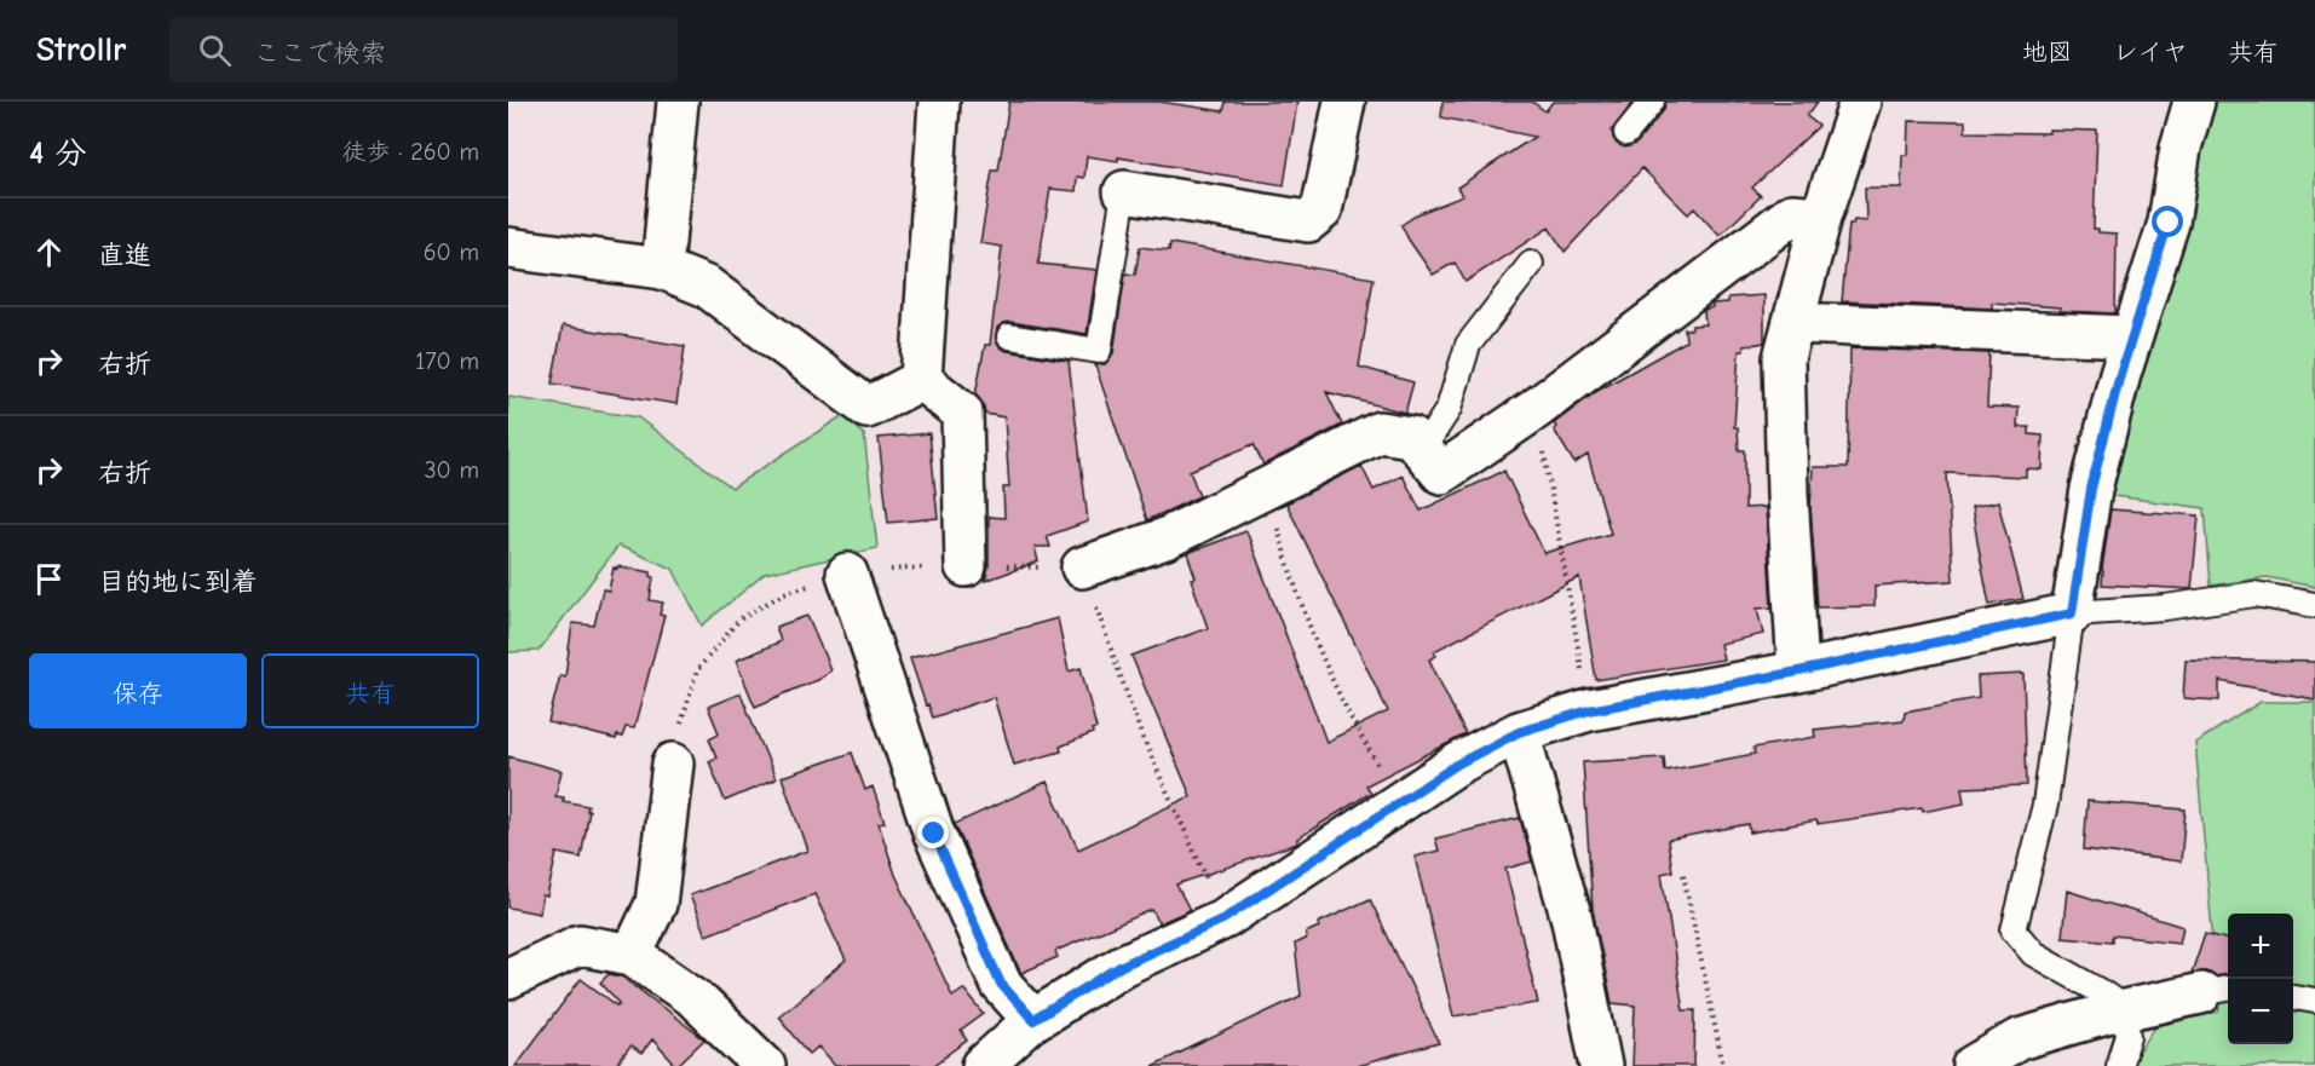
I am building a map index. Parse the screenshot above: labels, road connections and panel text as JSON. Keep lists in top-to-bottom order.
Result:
{
  "page": {
    "header": "Strollr",
    "search": "ここで検索",
    "nav": ["地図", "レイヤ", "共有"],
    "heading": ["4 分", "徒歩 · 260 m"],
    "list": [
      ["直進", "60 m"],
      ["右折", "170 m"],
      ["右折", "30 m"],
      "目的地に到着"
    ],
    "buttons": ["保存", "共有"],
    "map_buttons": ["+", "−"]
  }
}
